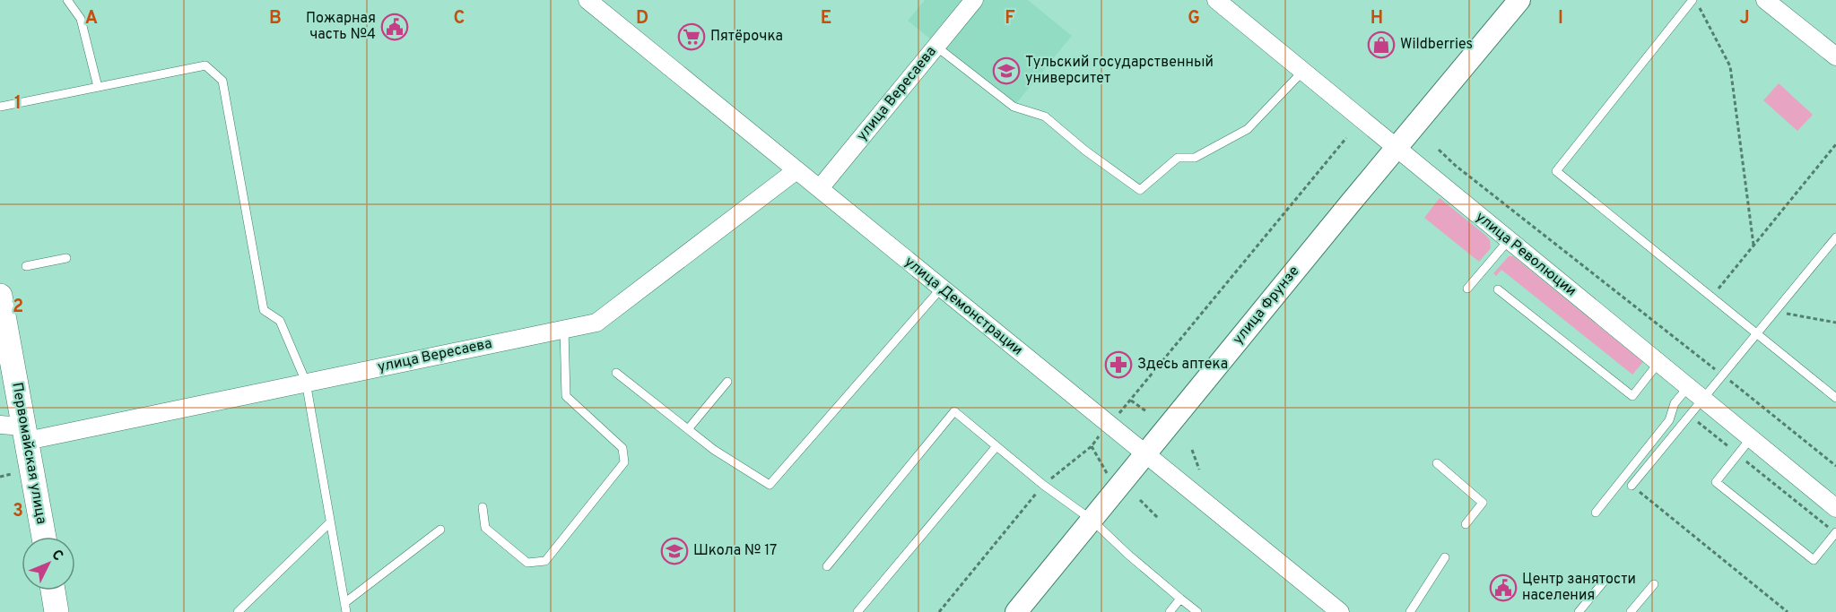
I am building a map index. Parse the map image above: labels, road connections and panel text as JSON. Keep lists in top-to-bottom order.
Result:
{
  "streets": {
    "main road": ["Первомайская улица"],
    "street": [
      "улица Вересаева",
      "улица Революции",
      "улица Фрунзе",
      "улица Демонстрации"
    ]
  },
  "crossings": [
    ["улица Вересаева", "улица Демонстрации"],
    ["улица Вересаева", "Первомайская улица"],
    ["улица Революции", "улица Фрунзе"],
    ["улица Фрунзе", "улица Демонстрации"]
  ],
  "places": {
    "public building": ["Пожарная часть №4", "Центр занятости населения"],
    "supermarket": ["Пятёрочка"],
    "shop": ["Wildberries"],
    "school or university": ["Тульский государственный университет", "Школа № 17"],
    "pharmacy": ["Здесь аптека"]
  },
  "north": "top right",
  "grid": {
    "columns": [
      "A",
      "B",
      "C",
      "D",
      "E",
      "F",
      "G",
      "H",
      "I",
      "J"
    ],
    "rows": ["1", "2", "3"]
  }
}
